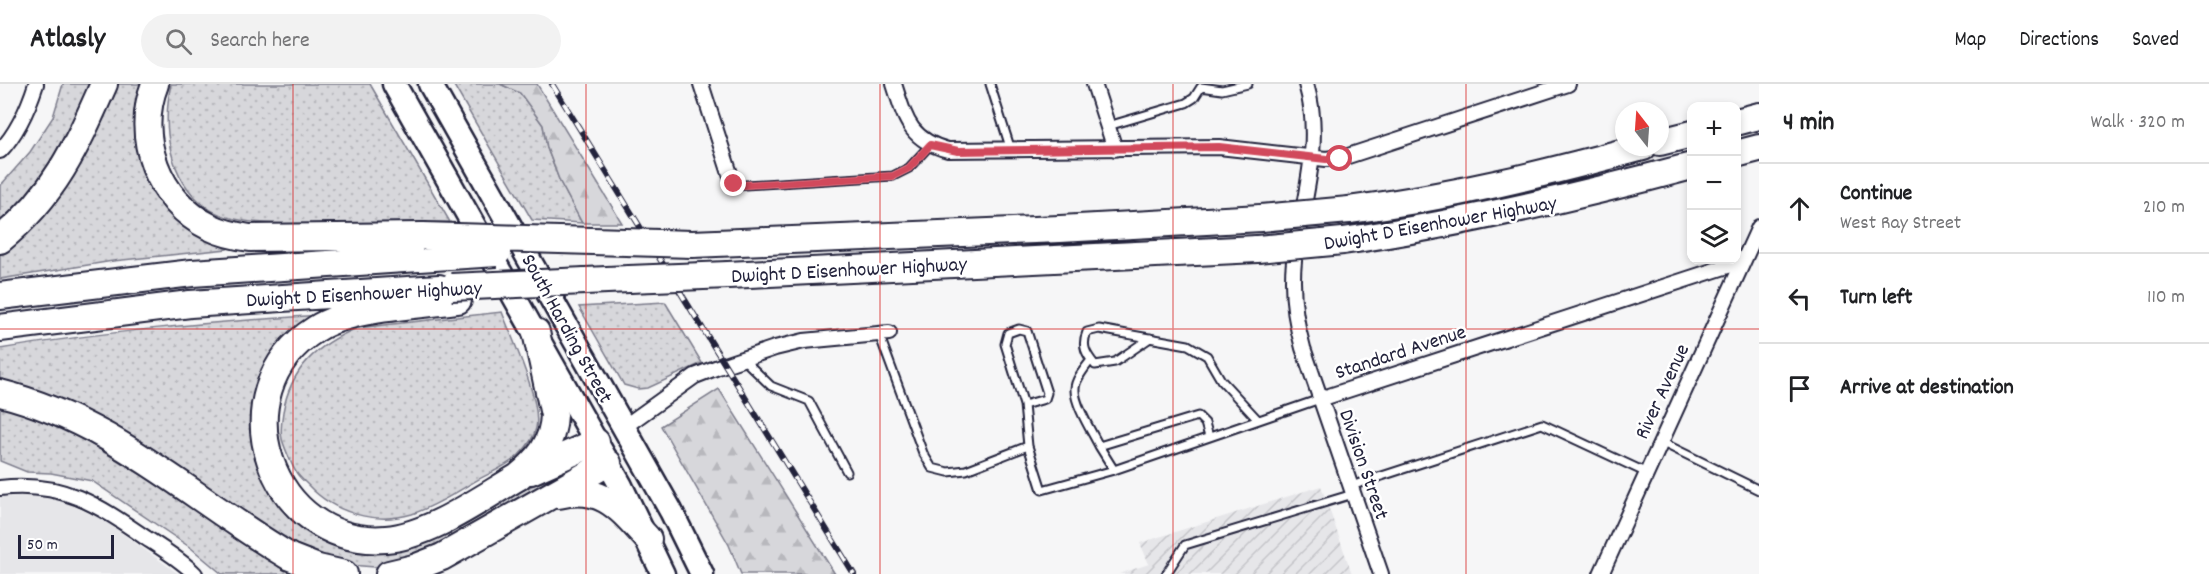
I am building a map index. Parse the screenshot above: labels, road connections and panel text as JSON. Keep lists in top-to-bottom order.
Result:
{
  "streets": {
    "highway": ["Dwight D Eisenhower Highway"],
    "main road": ["South Harding Street"],
    "street": ["Standard Avenue", "River Avenue", "Division Street"]
  },
  "crossings": [
    ["Standard Avenue", "River Avenue"],
    ["Standard Avenue", "Division Street"]
  ],
  "scale_bar": "50 m",
  "north": "top",
  "page": {
    "header": "Atlasly",
    "search": "Search here",
    "nav": ["Map", "Directions", "Saved"],
    "heading": ["4 min", "Walk · 320 m"],
    "map_buttons": ["+", "−"],
    "list": [
      ["Continue", "West Ray Street", "210 m"],
      ["Turn left", "110 m"],
      "Arrive at destination"
    ],
    "scale": "50 m"
  }
}
